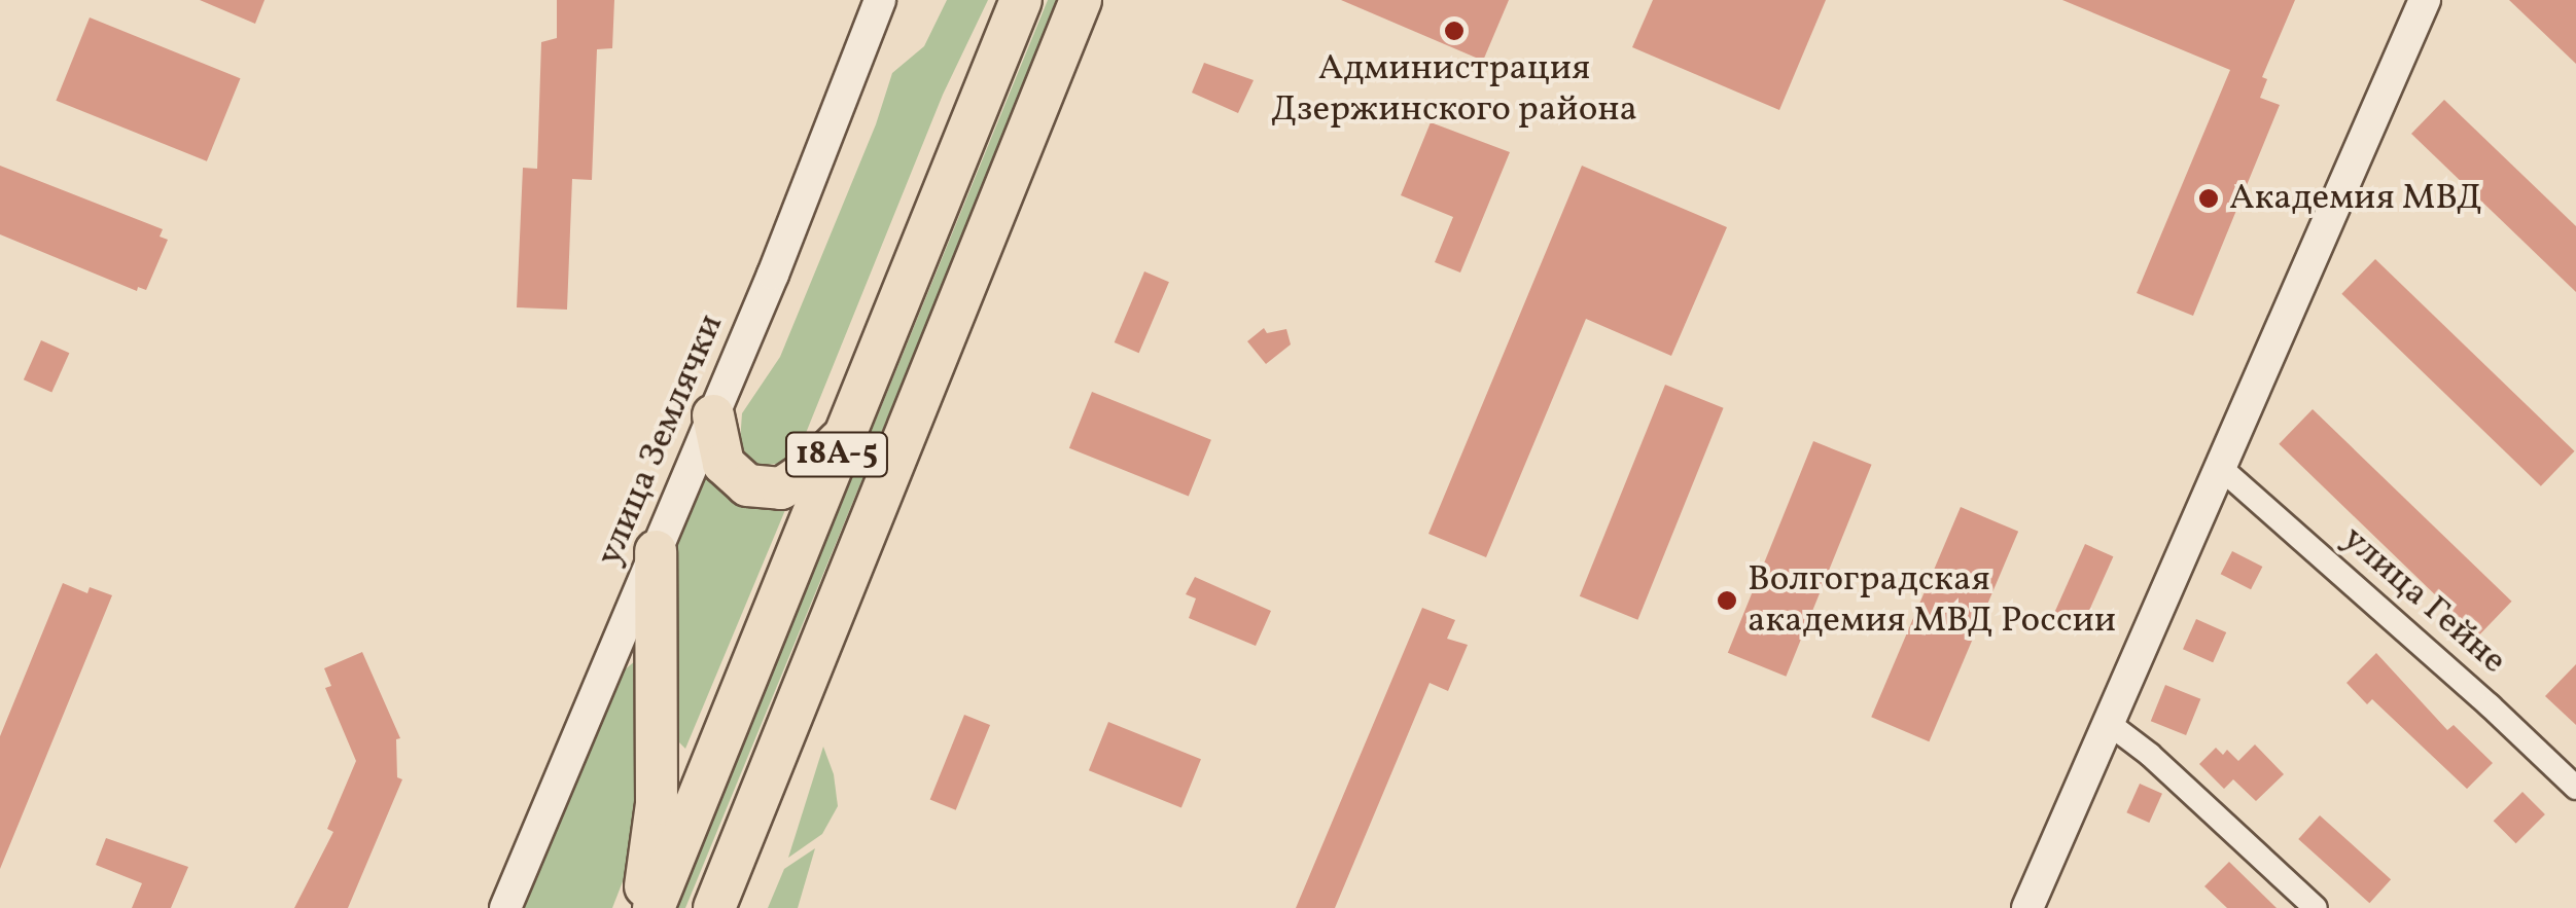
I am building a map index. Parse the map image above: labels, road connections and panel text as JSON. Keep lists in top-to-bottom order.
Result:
{
  "streets": {
    "highway": ["18А-5"],
    "street": ["улица Землячки", "улица Гейне"]
  },
  "places": ["Администрация Дзержинского района", "Академия МВД", "Волгоградская академия МВД России"]
}
